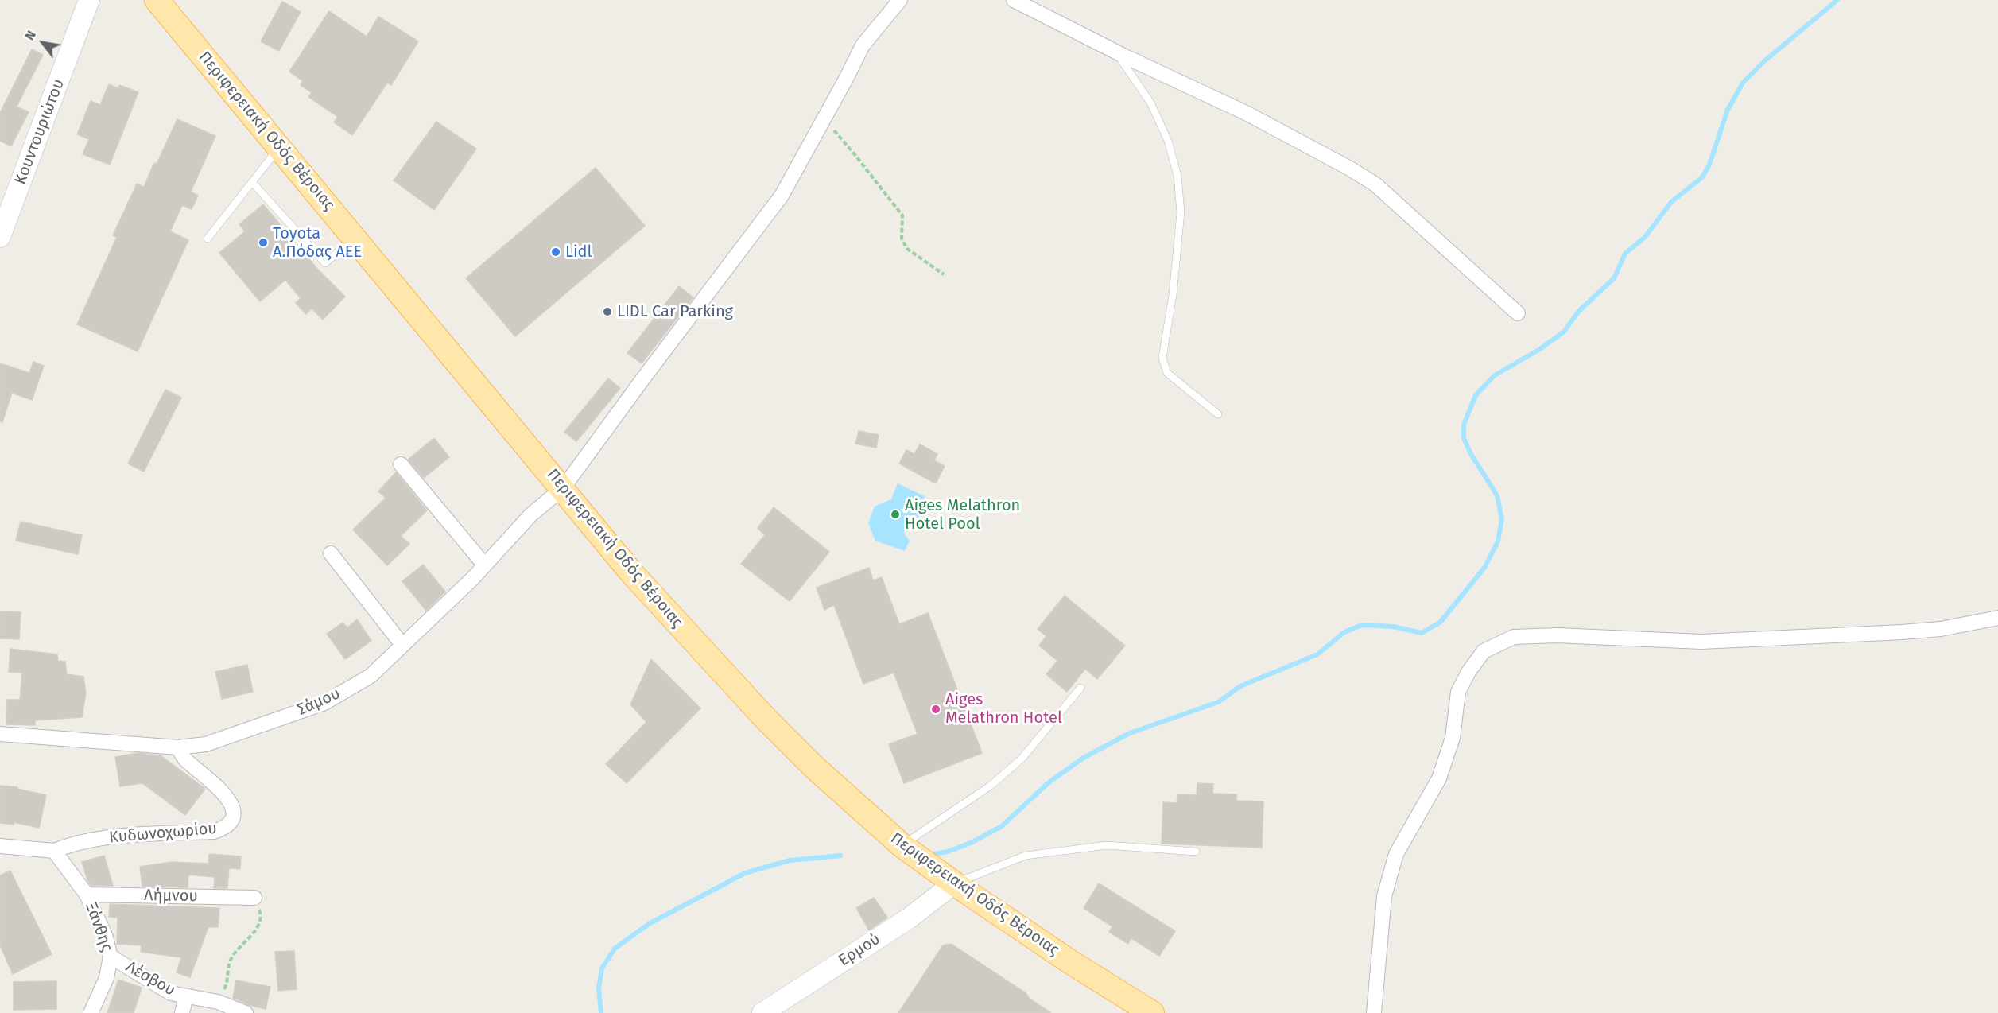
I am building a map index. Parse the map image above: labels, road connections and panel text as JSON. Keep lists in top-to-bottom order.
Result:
{
  "streets": {
    "main road": ["Περιφερειακή Οδός Βέροιας"],
    "street": [
      "Κουντουριώτου",
      "Σάμου",
      "Κυδωνοχωρίου",
      "Λήμνου",
      "Ξάνθης",
      "Ερμού",
      "Λέσβου"
    ]
  },
  "crossings": [
    ["Περιφερειακή Οδός Βέροιας", "Σάμου"],
    ["Περιφερειακή Οδός Βέροιας", "Ερμού"],
    ["Σάμου", "Κυδωνοχωρίου"],
    ["Λήμνου", "Ξάνθης"],
    ["Ξάνθης", "Λέσβου"]
  ],
  "places": [
    "Toyota Α.Πόδας ΑΕΕ",
    "Lidl",
    "LIDL Car Parking",
    "Aiges Melathron Hotel Pool",
    "Aiges Melathron Hotel"
  ],
  "north": "top left"
}
